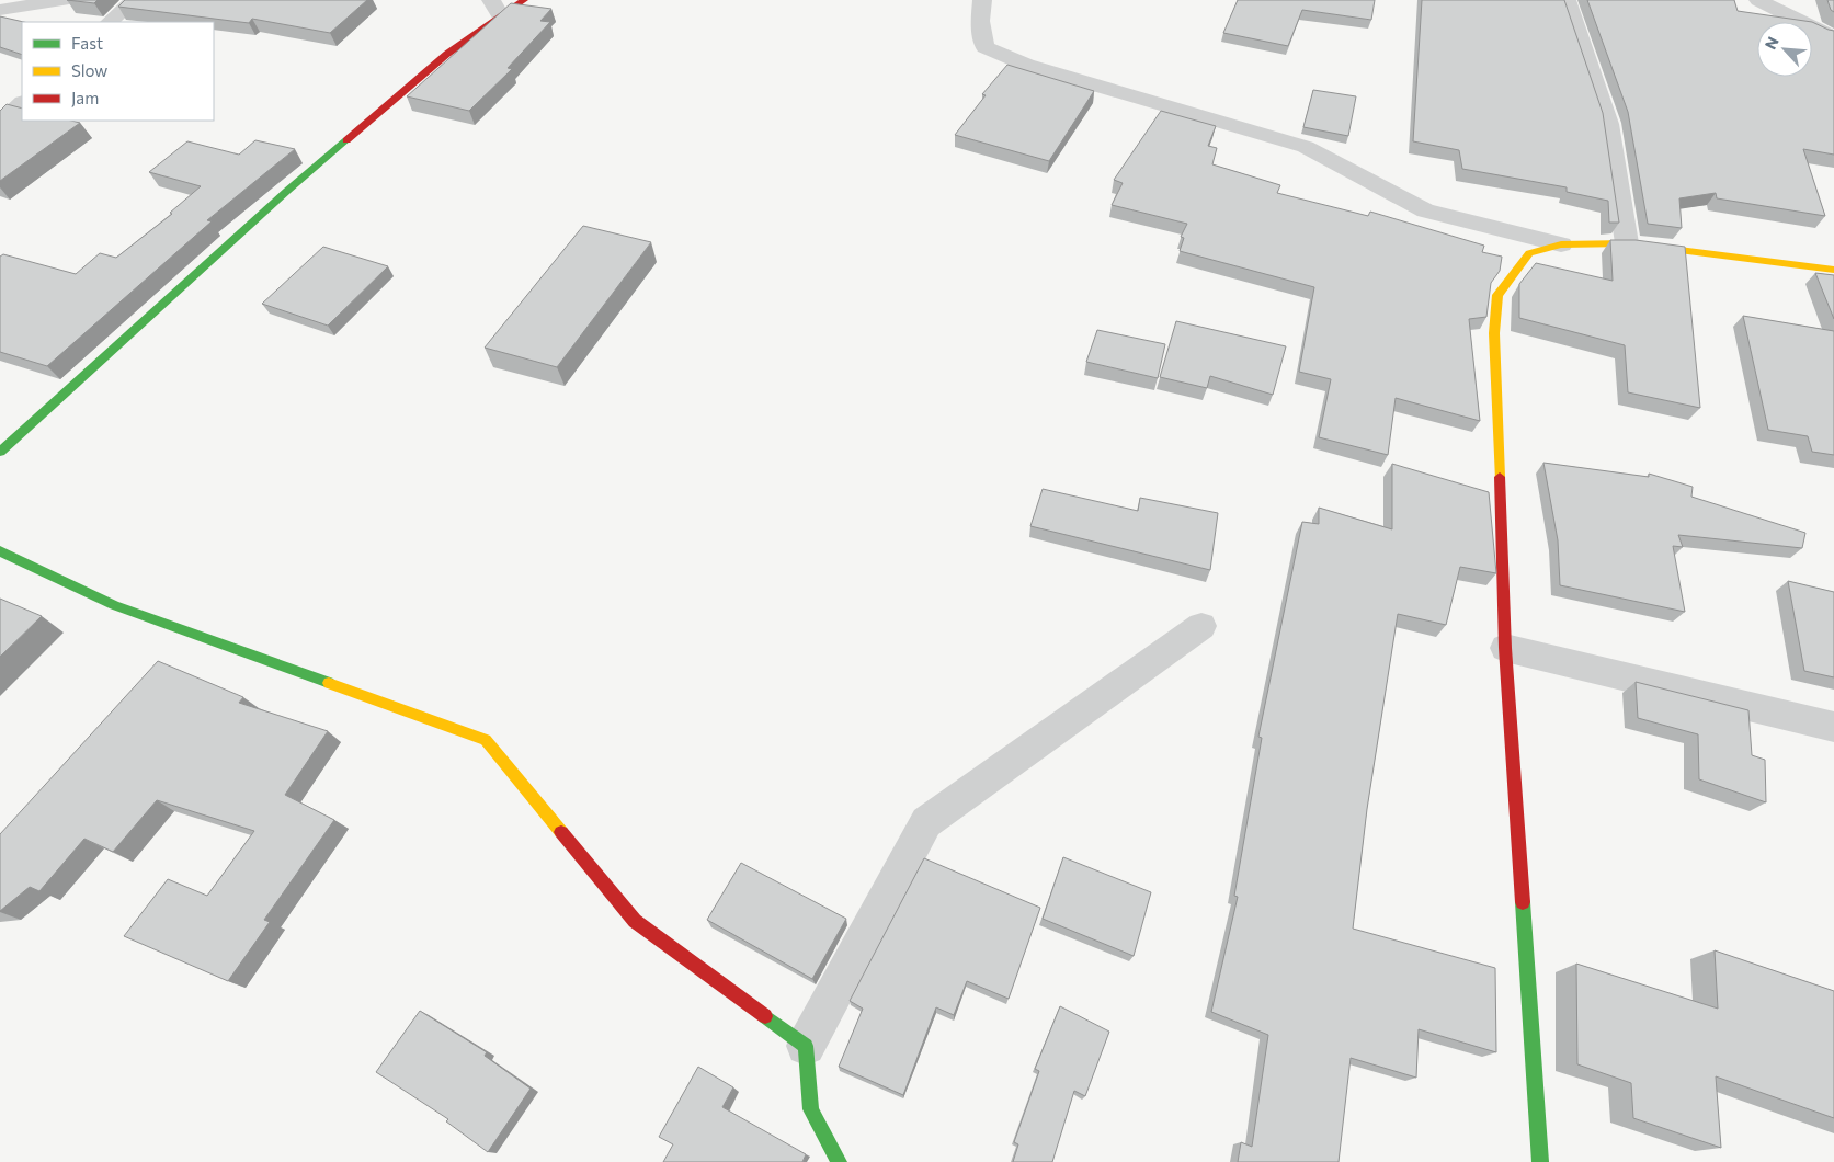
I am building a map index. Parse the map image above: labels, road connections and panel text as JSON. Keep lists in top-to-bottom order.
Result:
{
  "legend": ["Fast", "Slow", "Jam"],
  "north": "top left"
}
